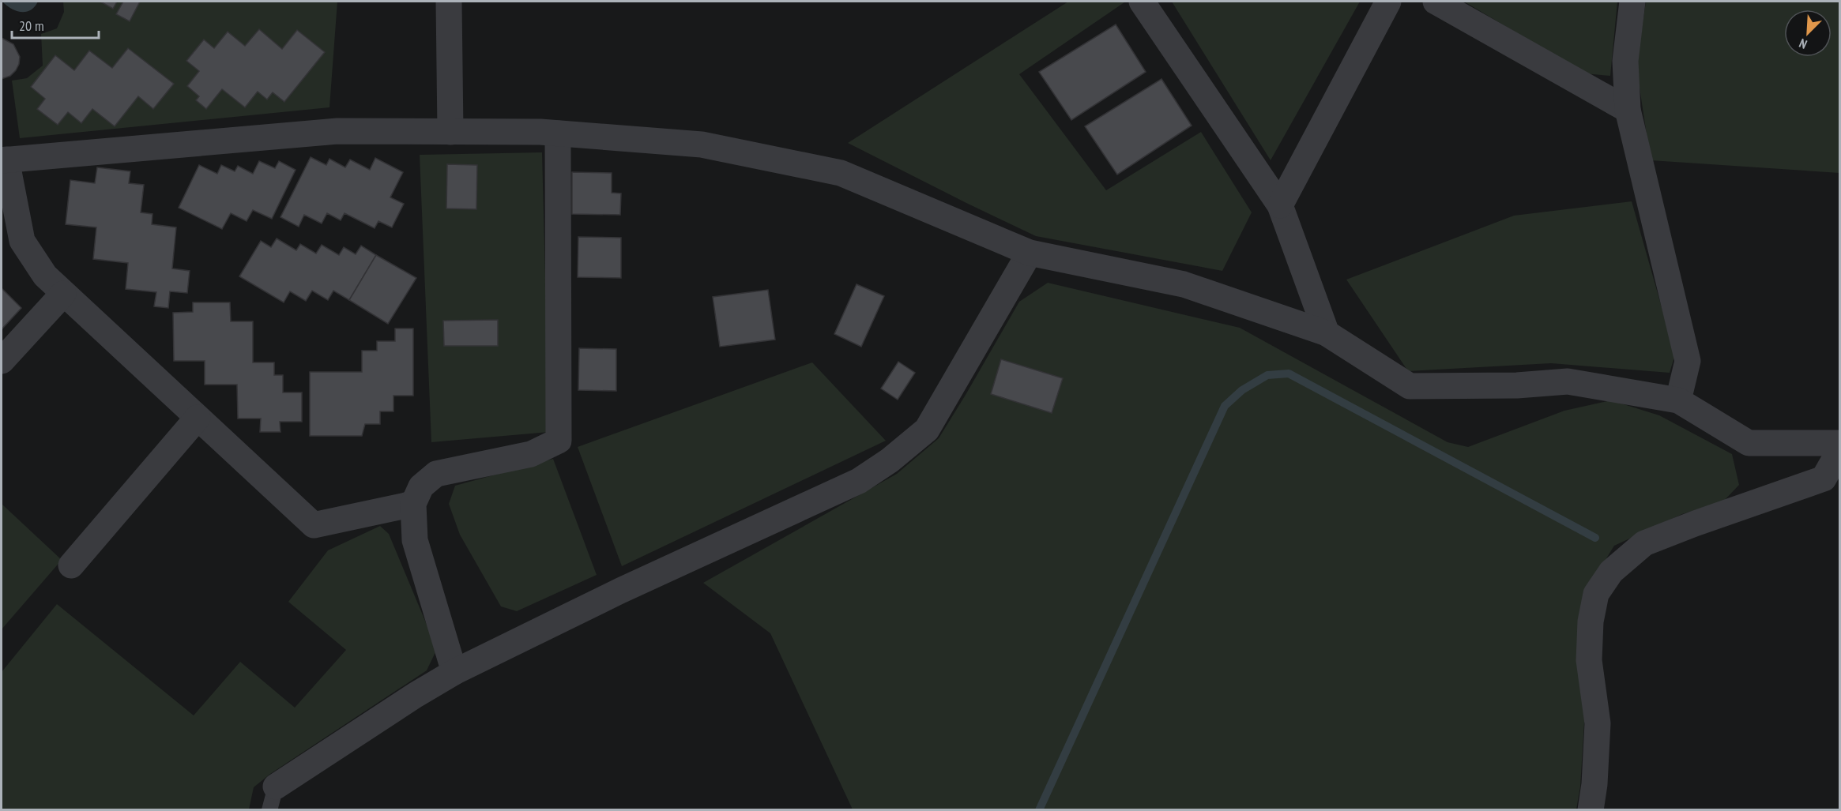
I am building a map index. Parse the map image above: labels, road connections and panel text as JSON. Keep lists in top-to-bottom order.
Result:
{
  "scale_bar": "20 m",
  "north": "bottom left"
}
